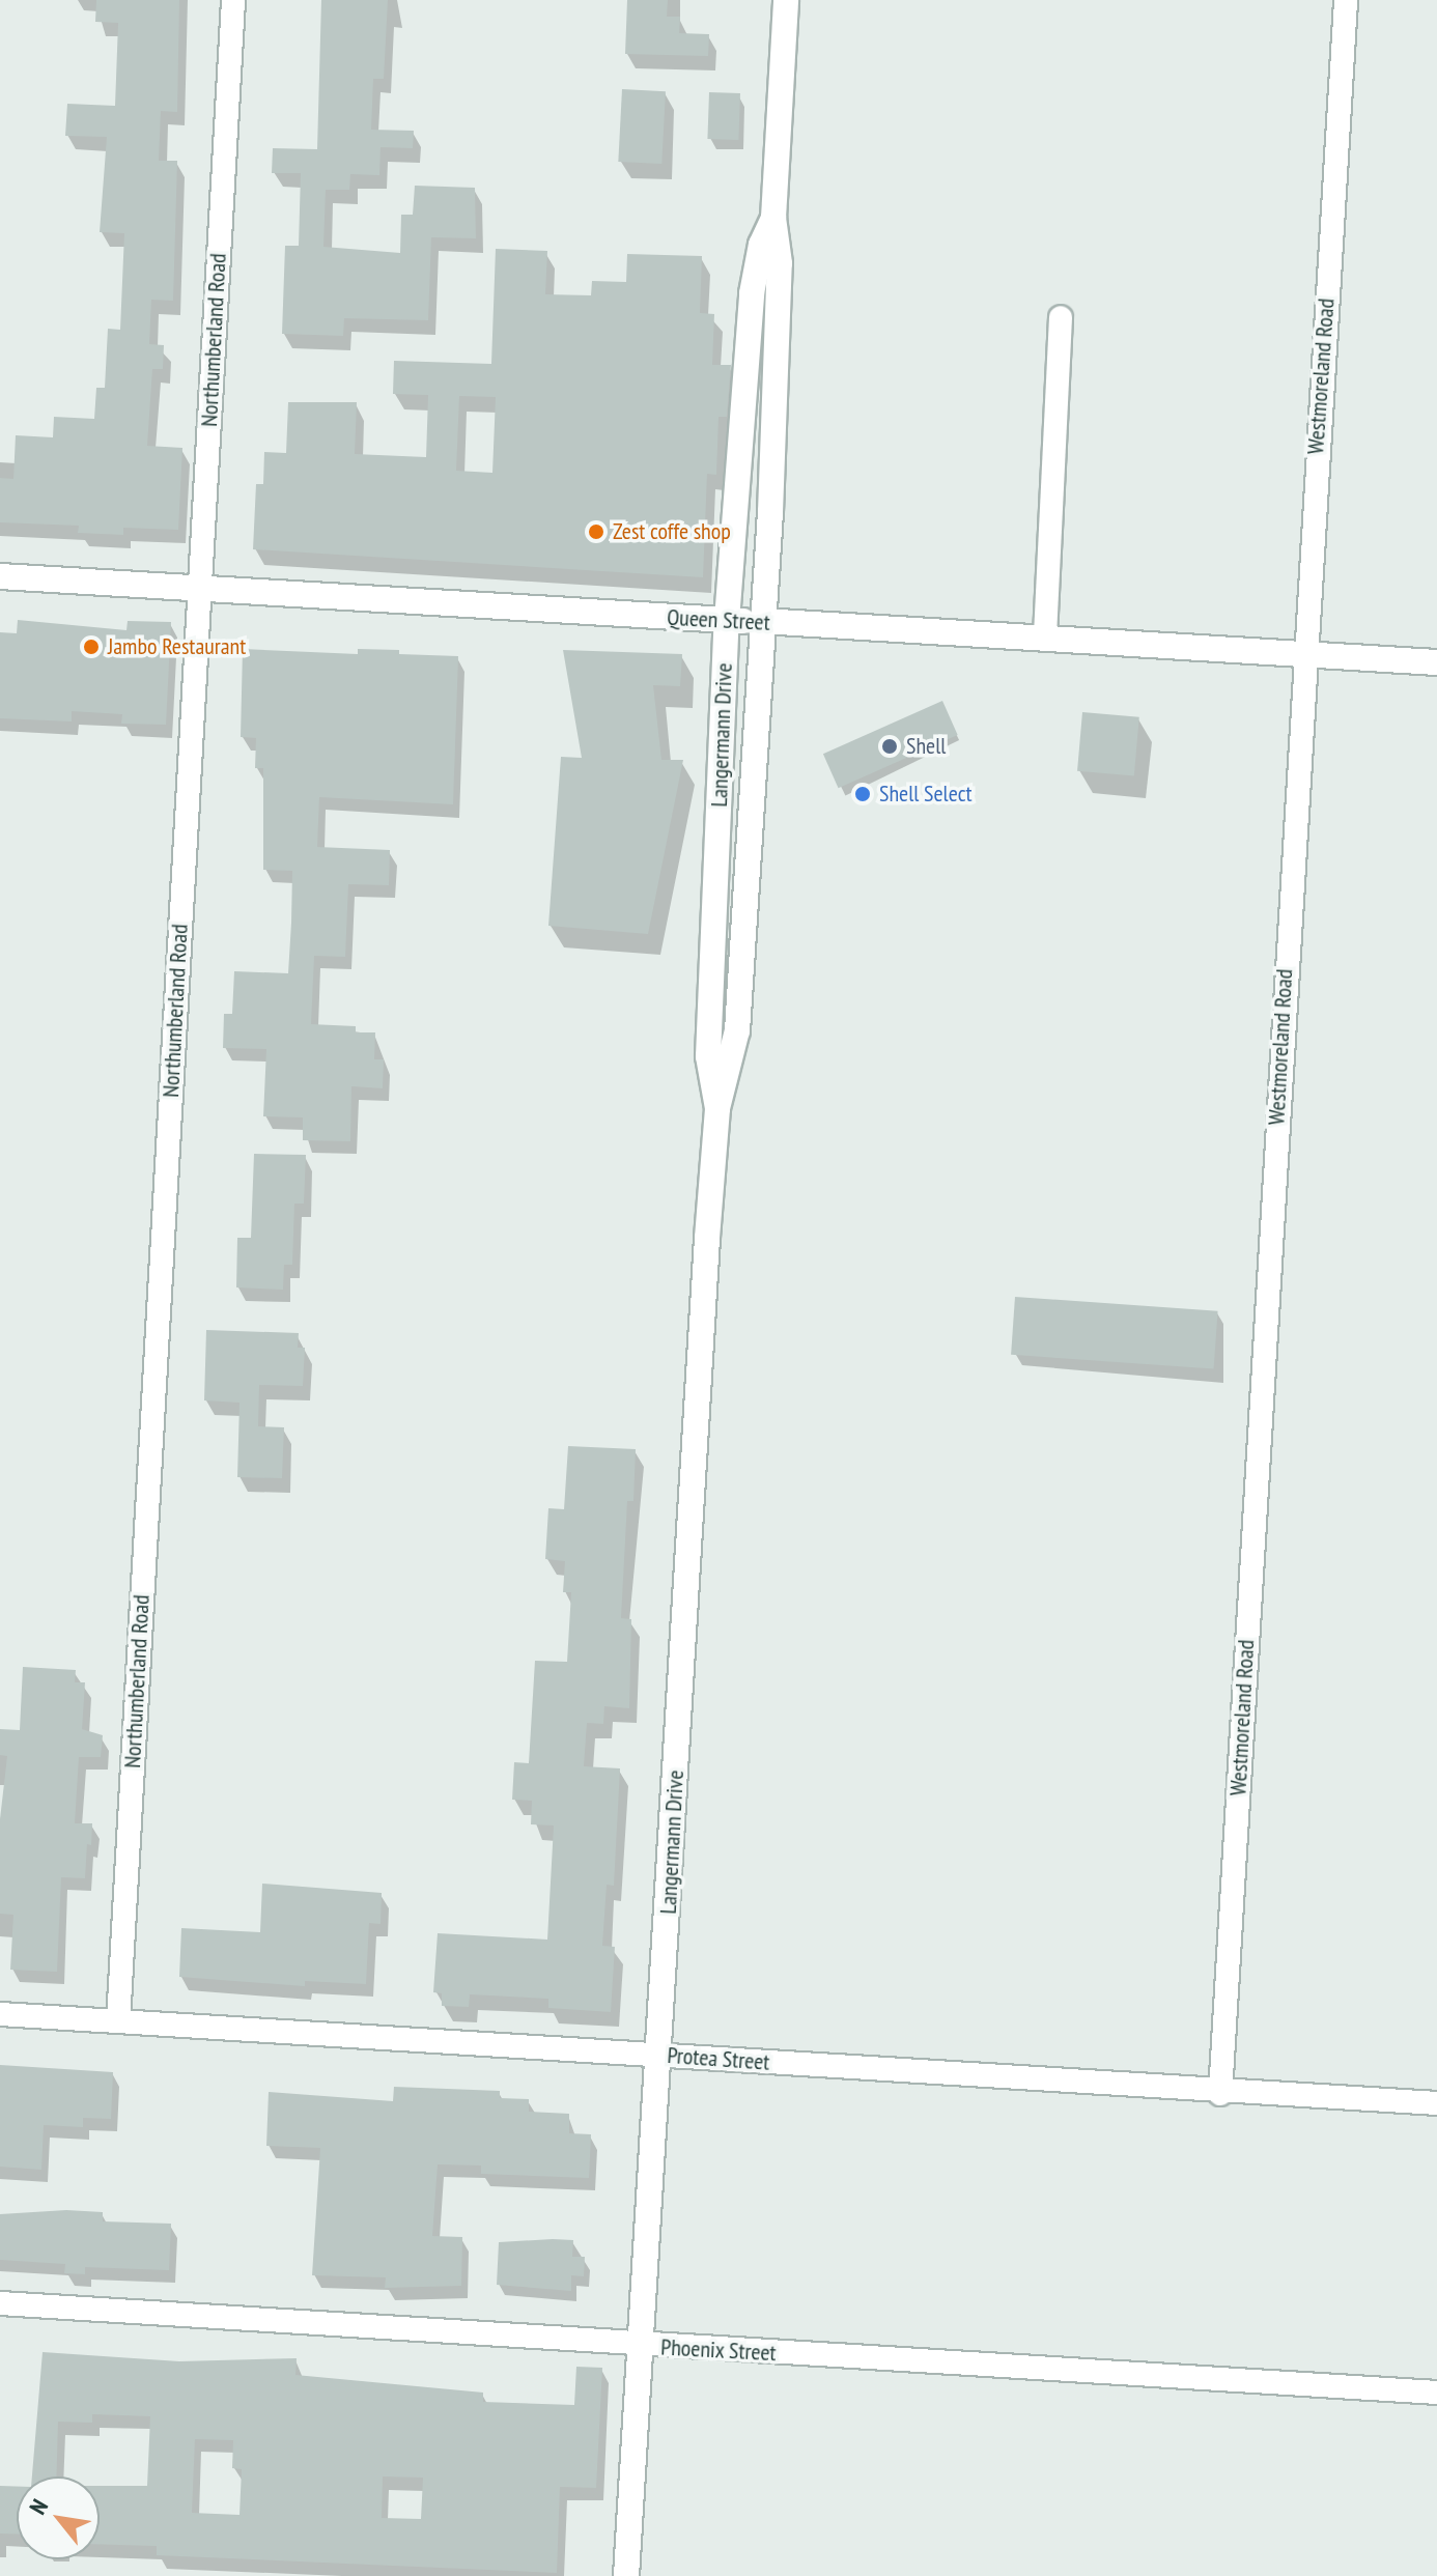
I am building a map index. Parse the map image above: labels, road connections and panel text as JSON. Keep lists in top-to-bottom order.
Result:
{
  "streets": {
    "main road": ["Queen Street", "Langermann Drive"],
    "street": [
      "Northumberland Road",
      "Westmoreland Road",
      "Protea Street",
      "Phoenix Street"
    ]
  },
  "crossings": [
    ["Northumberland Road", "Queen Street"],
    ["Northumberland Road", "Protea Street"],
    ["Westmoreland Road", "Queen Street"],
    ["Westmoreland Road", "Protea Street"],
    ["Queen Street", "Langermann Drive"],
    ["Langermann Drive", "Protea Street"],
    ["Langermann Drive", "Phoenix Street"]
  ],
  "places": [
    "Zest coffe shop",
    "Jambo Restaurant",
    "Shell",
    "Shell Select"
  ],
  "north": "top left"
}
